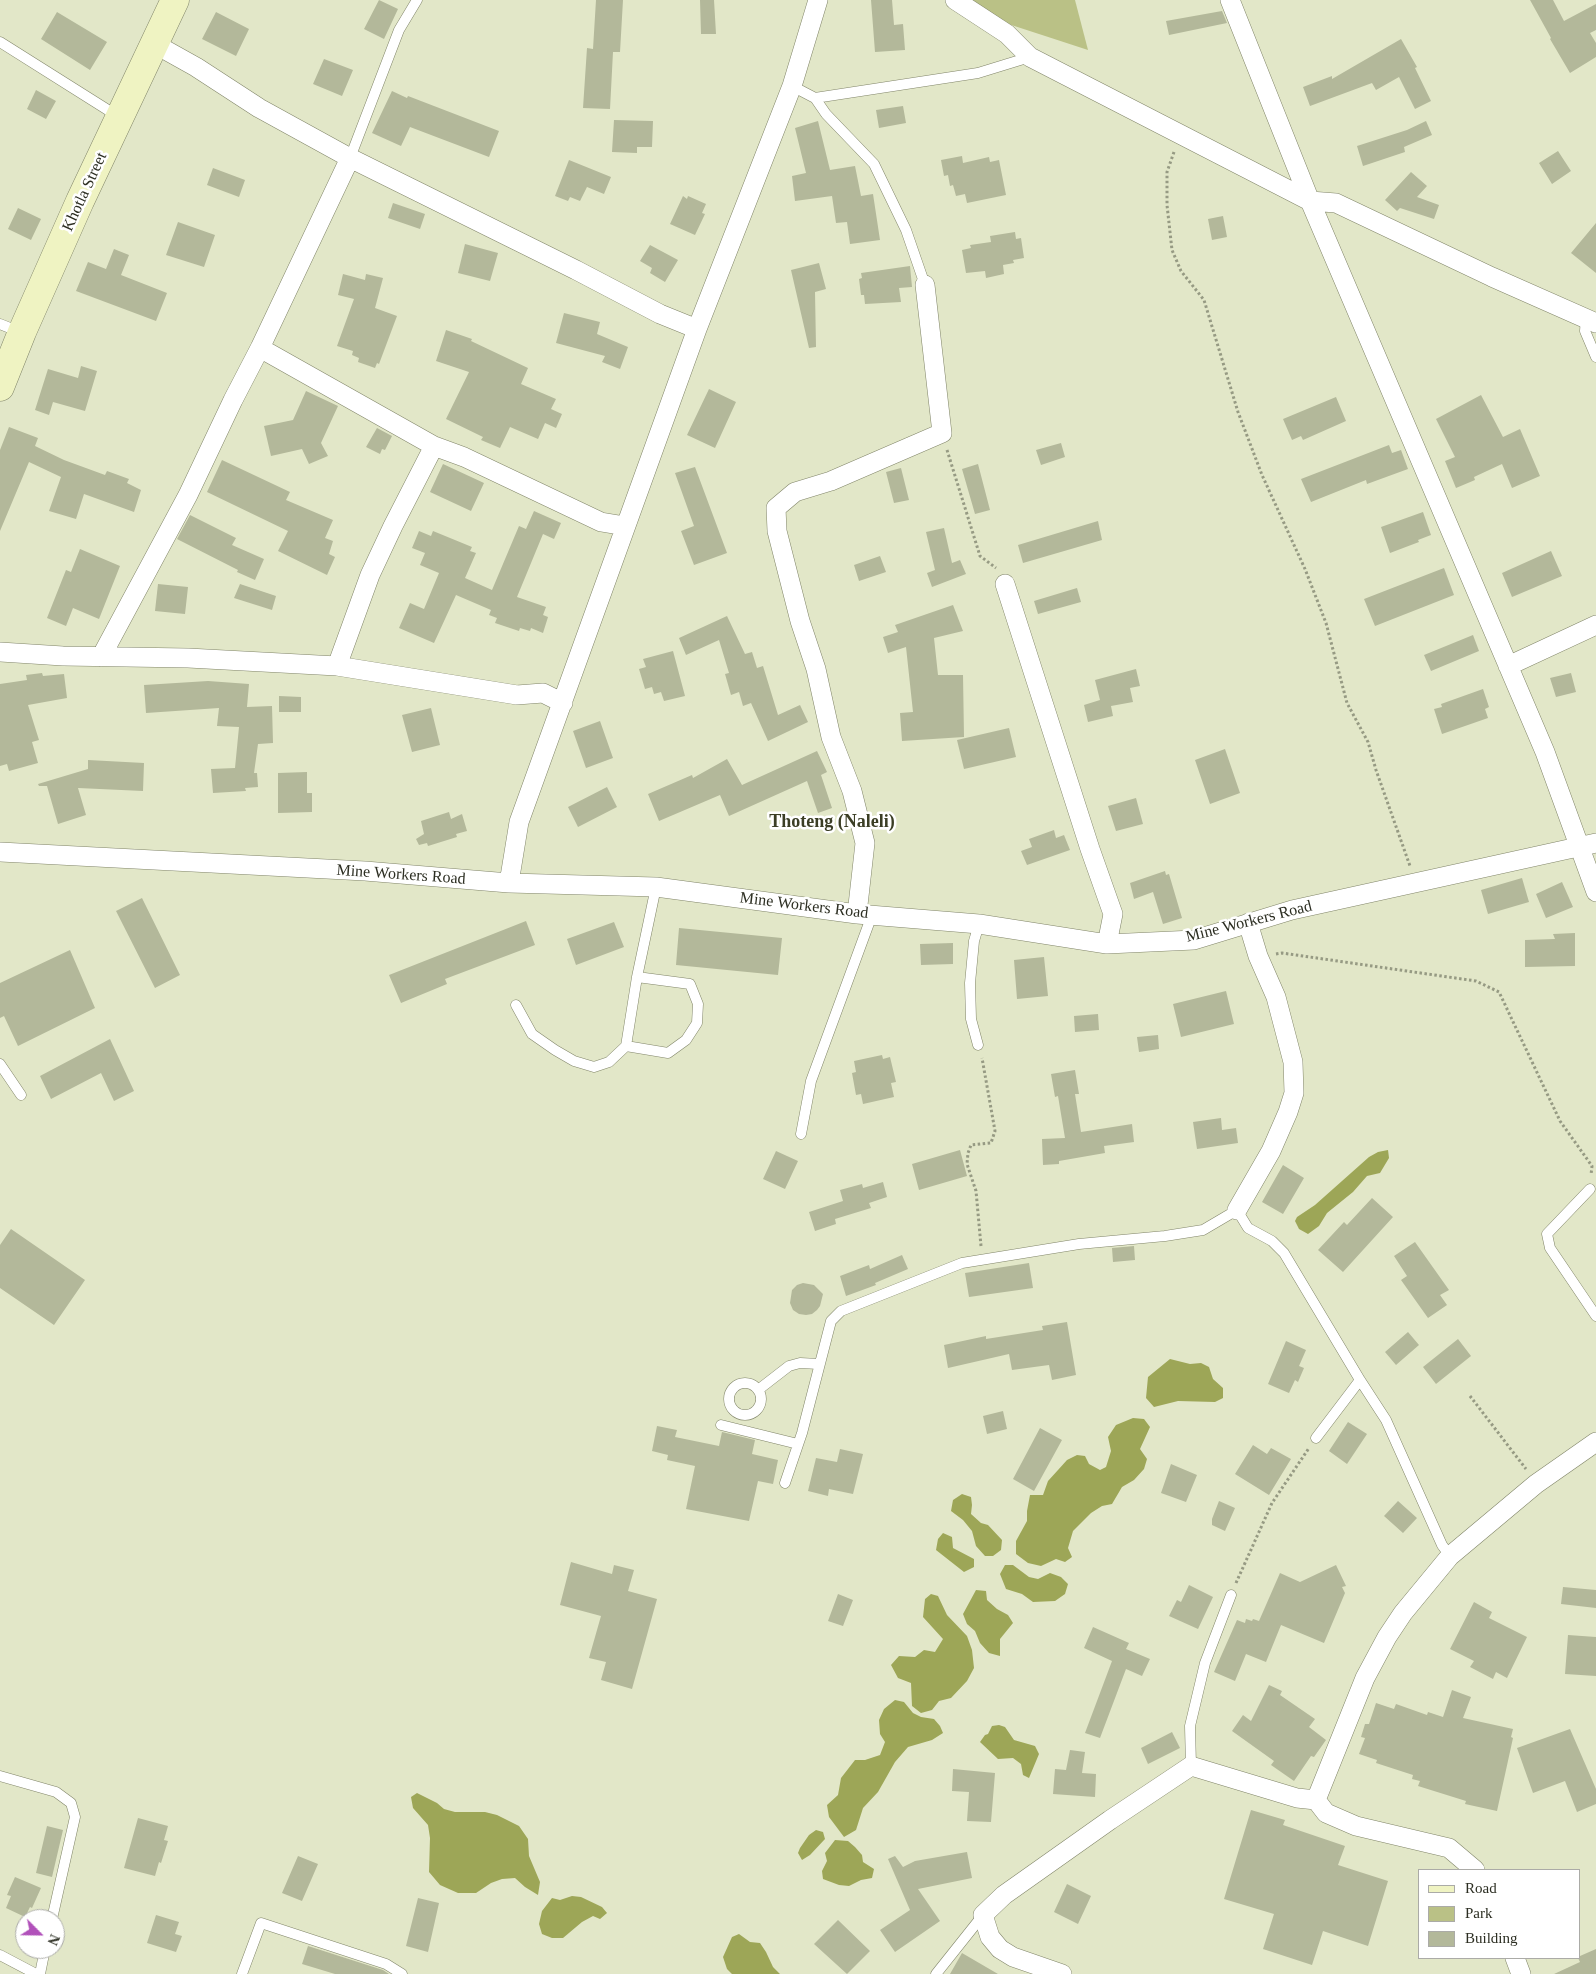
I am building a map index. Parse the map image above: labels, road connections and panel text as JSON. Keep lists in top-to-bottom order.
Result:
{
  "streets": {
    "street": ["Khotla Street", "Mine Workers Road"]
  },
  "districts": ["Thoteng (Naleli)"],
  "legend": ["Road", "Park", "Building"],
  "north": "bottom right"
}
